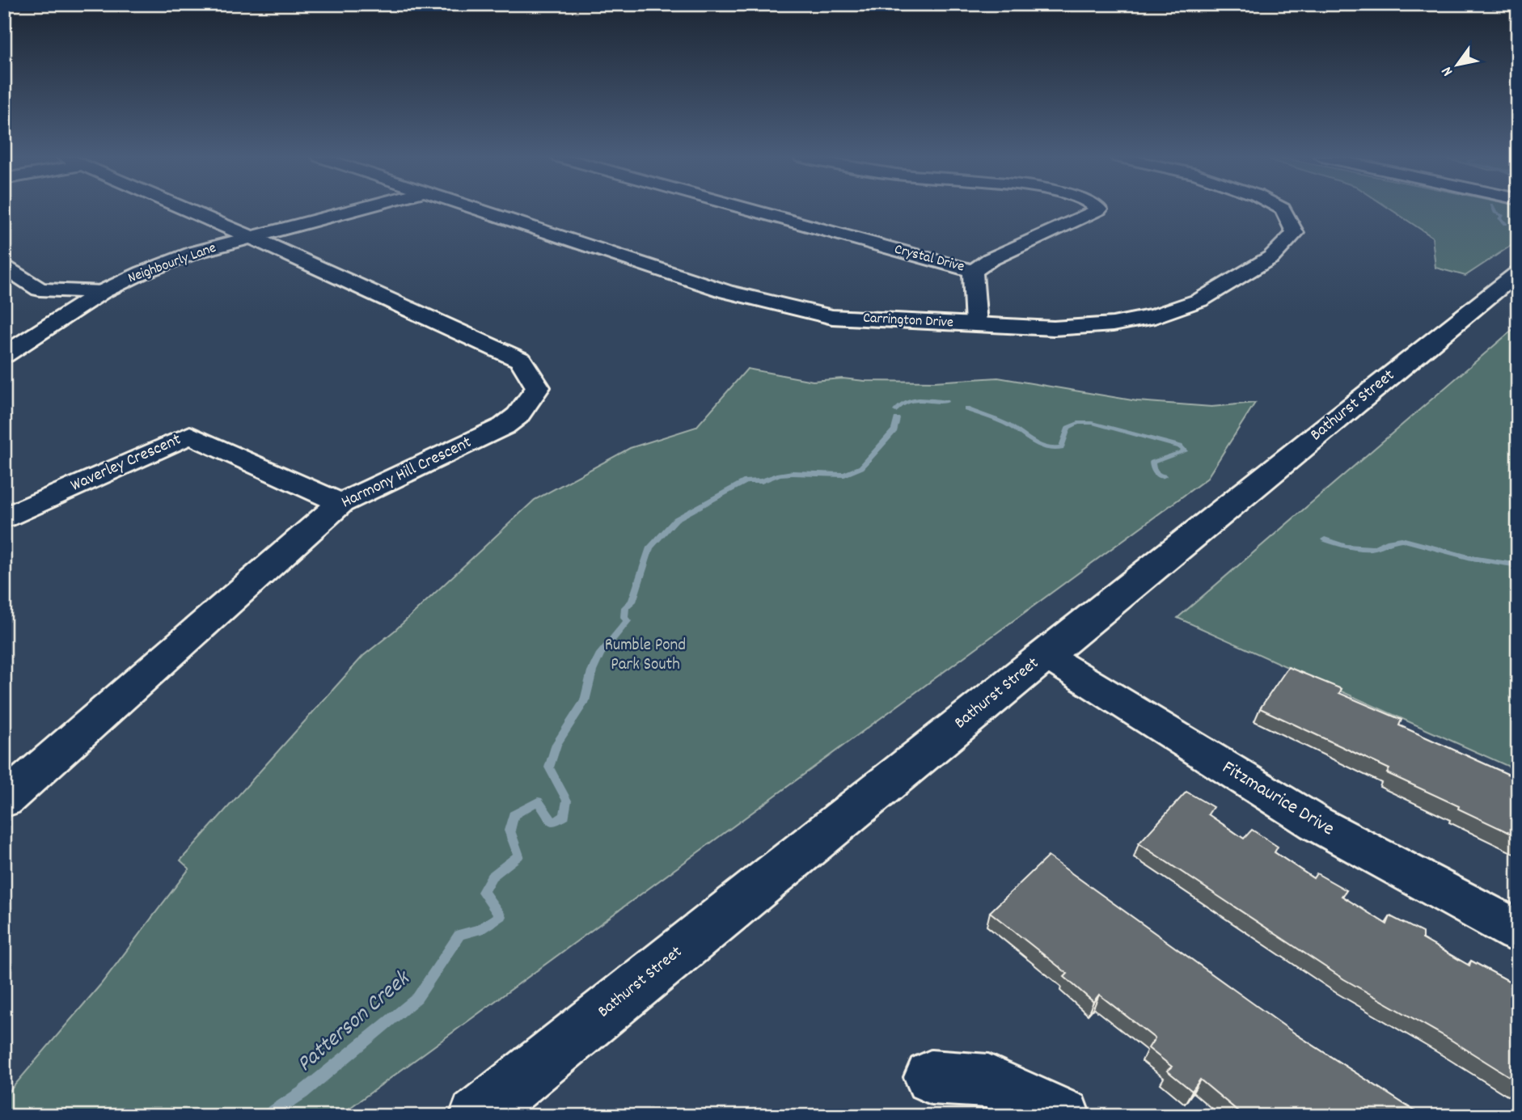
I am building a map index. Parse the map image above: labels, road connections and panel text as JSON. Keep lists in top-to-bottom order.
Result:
{
  "streets": {
    "street": [
      "Crystal Drive",
      "Neighbourly Lane",
      "Carrington Drive",
      "Bathurst Street",
      "Waverley Crescent",
      "Harmony Hill Crescent",
      "Fitzmaurice Drive"
    ]
  },
  "crossings": [
    ["Neighbourly Lane", "Harmony Hill Crescent"],
    ["Bathurst Street", "Fitzmaurice Drive"],
    ["Waverley Crescent", "Harmony Hill Crescent"]
  ],
  "water": ["Patterson Creek"],
  "parks": ["Rumble Pond Park South"],
  "north": "bottom left"
}
